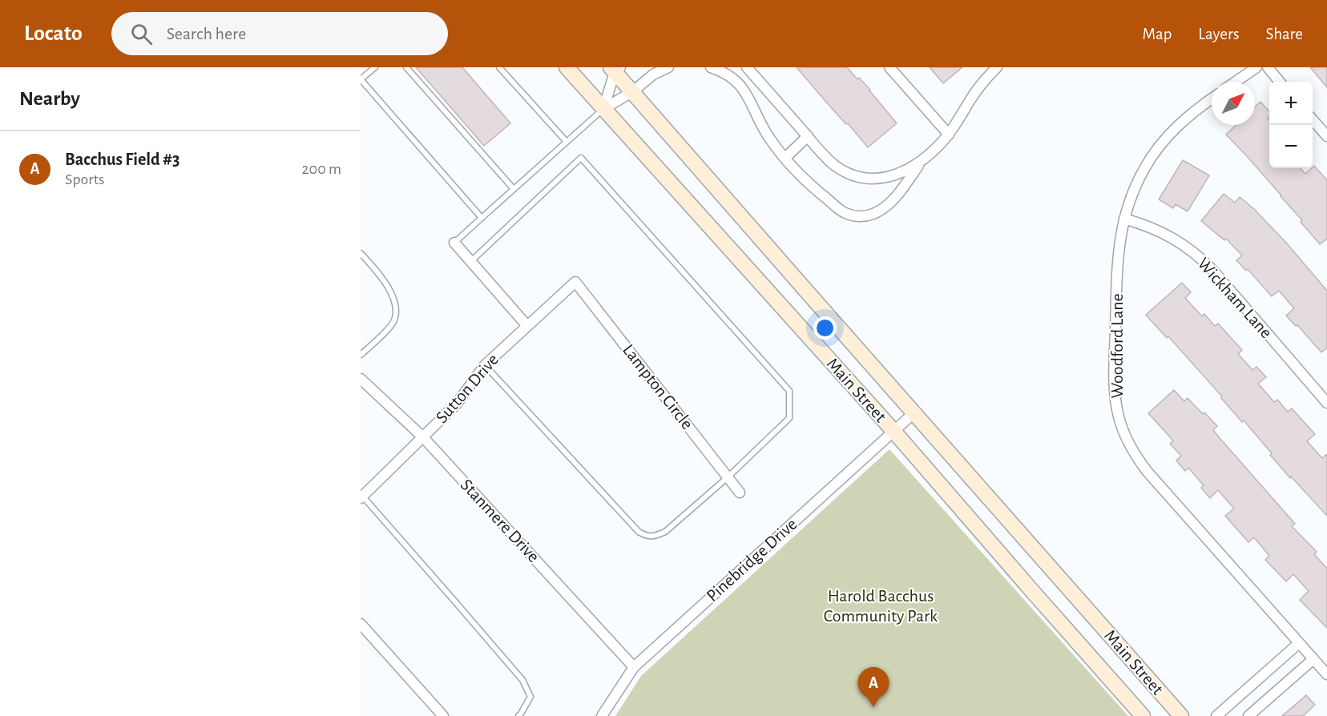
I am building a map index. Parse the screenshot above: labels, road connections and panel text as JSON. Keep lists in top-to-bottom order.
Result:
{
  "streets": {
    "main road": ["Main Street"],
    "street": [
      "Wickham Lane",
      "Woodford Lane",
      "Lampton Circle",
      "Sutton Drive",
      "Stanmere Drive",
      "Pinebridge Drive"
    ]
  },
  "crossings": [
    ["Wickham Lane", "Woodford Lane"],
    ["Lampton Circle", "Sutton Drive"],
    ["Sutton Drive", "Stanmere Drive"],
    ["Main Street", "Pinebridge Drive"],
    ["Stanmere Drive", "Pinebridge Drive"]
  ],
  "parks": ["Harold Bacchus Community Park"],
  "north": "top right",
  "page": {
    "header": "Locato",
    "search": "Search here",
    "nav": ["Map", "Layers", "Share"],
    "heading": "Nearby",
    "map_buttons": ["+", "−"],
    "list": [
      {
        "mark": "A",
        "name": "Bacchus Field #3",
        "note": "Sports",
        "value": "200 m"
      }
    ],
    "pins": "A"
  }
}
